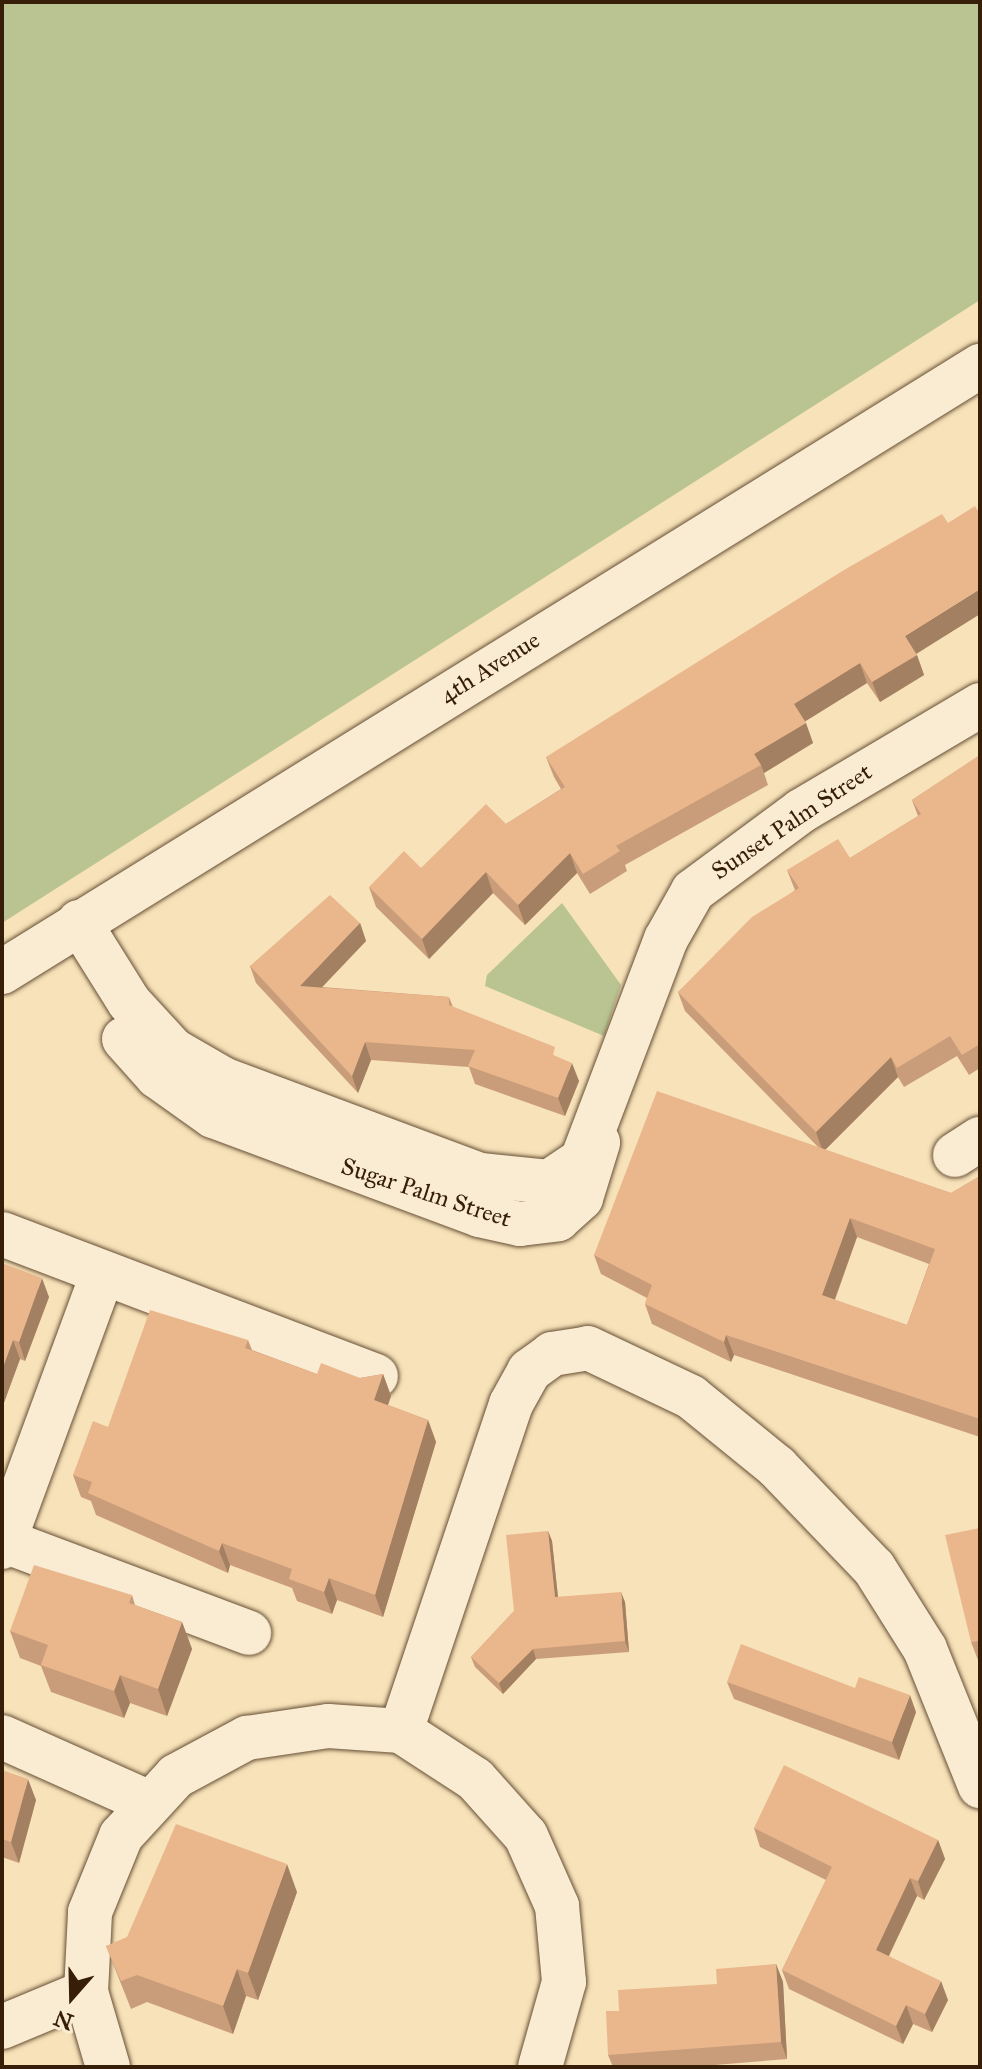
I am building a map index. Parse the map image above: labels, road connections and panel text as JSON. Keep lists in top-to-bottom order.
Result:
{
  "streets": {
    "street": ["4th Avenue", "Sunset Palm Street", "Sugar Palm Street"]
  },
  "crossings": [
    ["4th Avenue", "Sugar Palm Street"],
    ["Sunset Palm Street", "Sugar Palm Street"]
  ],
  "north": "bottom"
}
